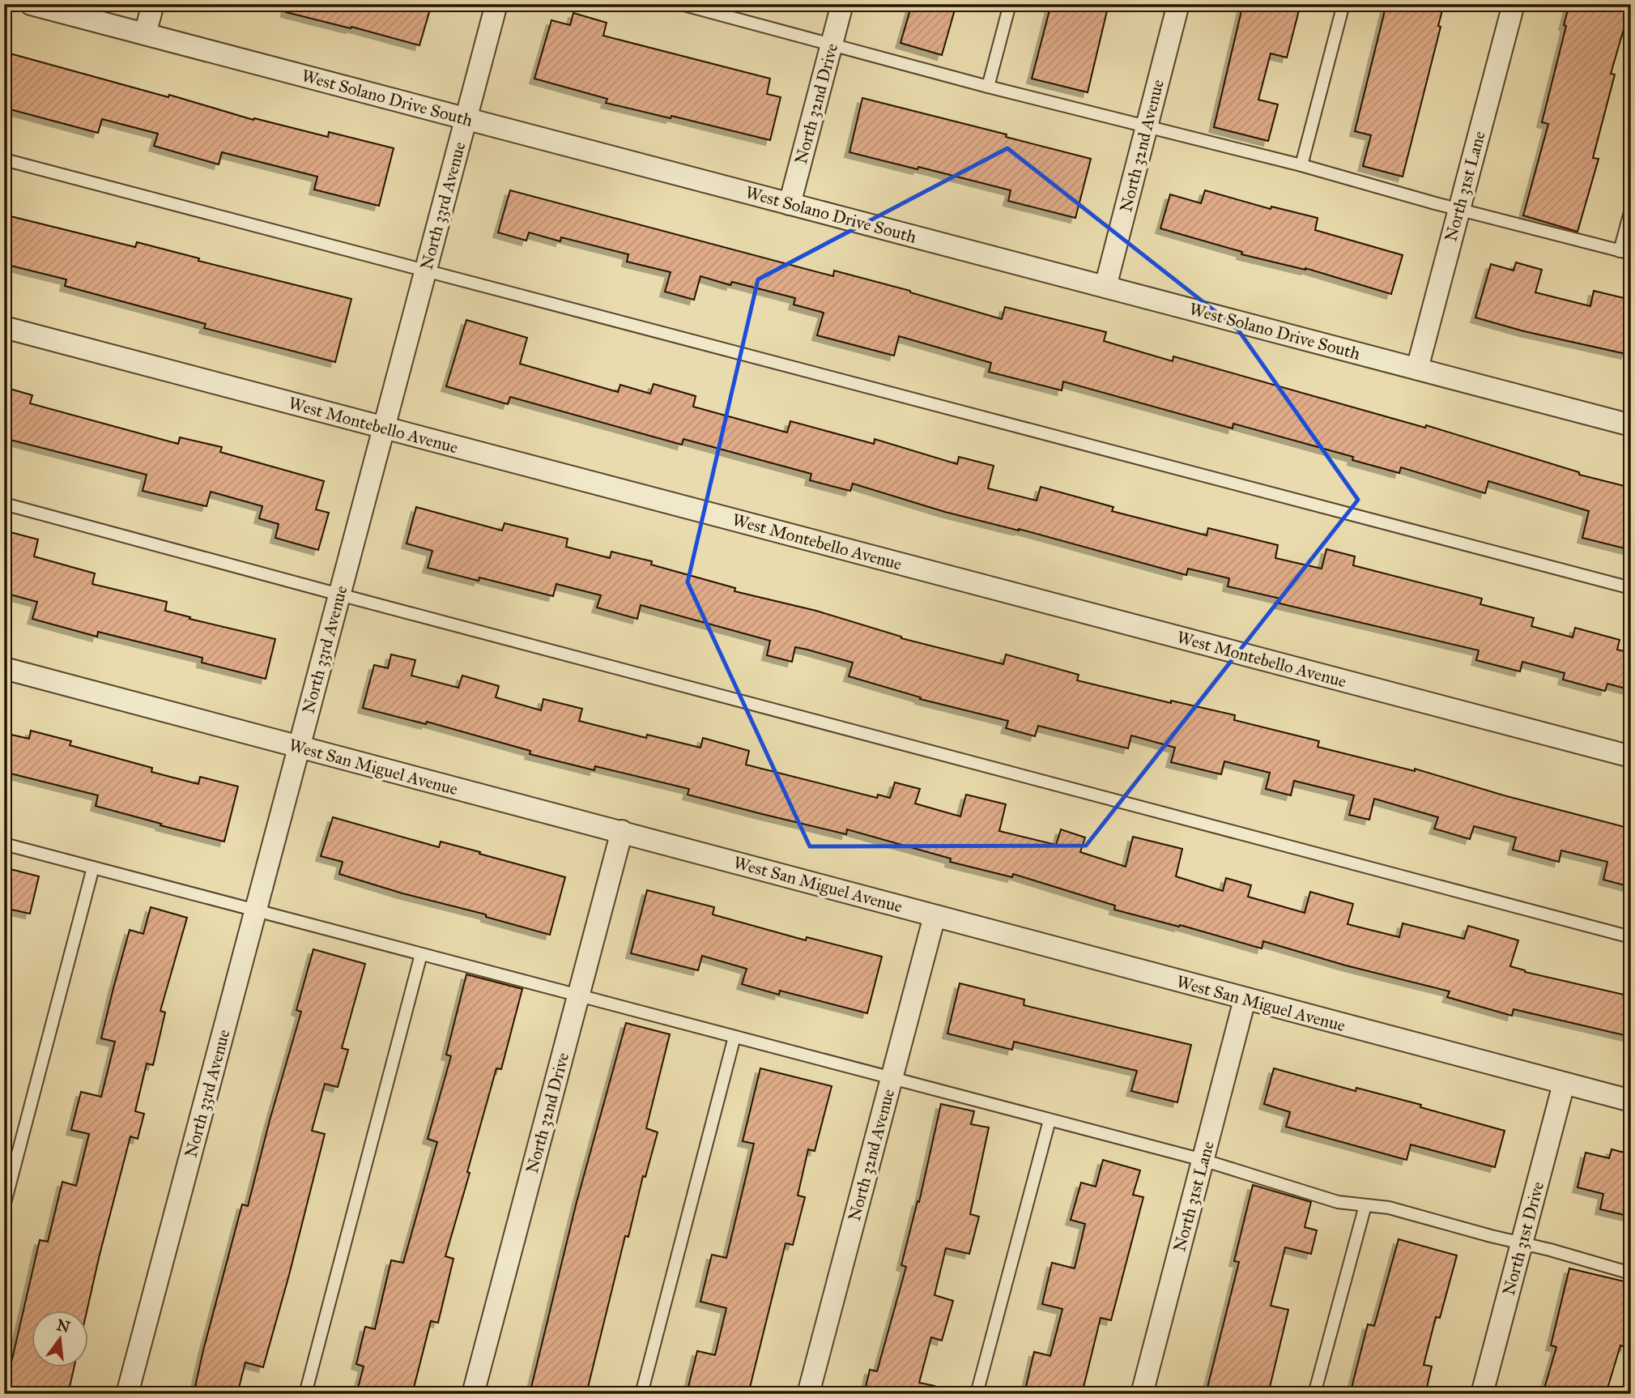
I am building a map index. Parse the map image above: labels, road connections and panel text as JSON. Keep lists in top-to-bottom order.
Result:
{
  "streets": {
    "street": [
      "West Solano Drive South",
      "North 32nd Drive",
      "North 32nd Avenue",
      "North 31st Lane",
      "North 33rd Avenue",
      "West Montebello Avenue",
      "West San Miguel Avenue",
      "North 31st Drive"
    ]
  },
  "crossings": [
    ["West Solano Drive South", "North 32nd Drive"],
    ["West Solano Drive South", "North 32nd Avenue"],
    ["West Solano Drive South", "North 31st Lane"],
    ["West Solano Drive South", "North 33rd Avenue"],
    ["North 32nd Drive", "West San Miguel Avenue"],
    ["North 32nd Avenue", "West San Miguel Avenue"],
    ["North 31st Lane", "West San Miguel Avenue"],
    ["North 33rd Avenue", "West Montebello Avenue"],
    ["North 33rd Avenue", "West San Miguel Avenue"],
    ["West San Miguel Avenue", "North 31st Drive"]
  ],
  "north": "top"
}
